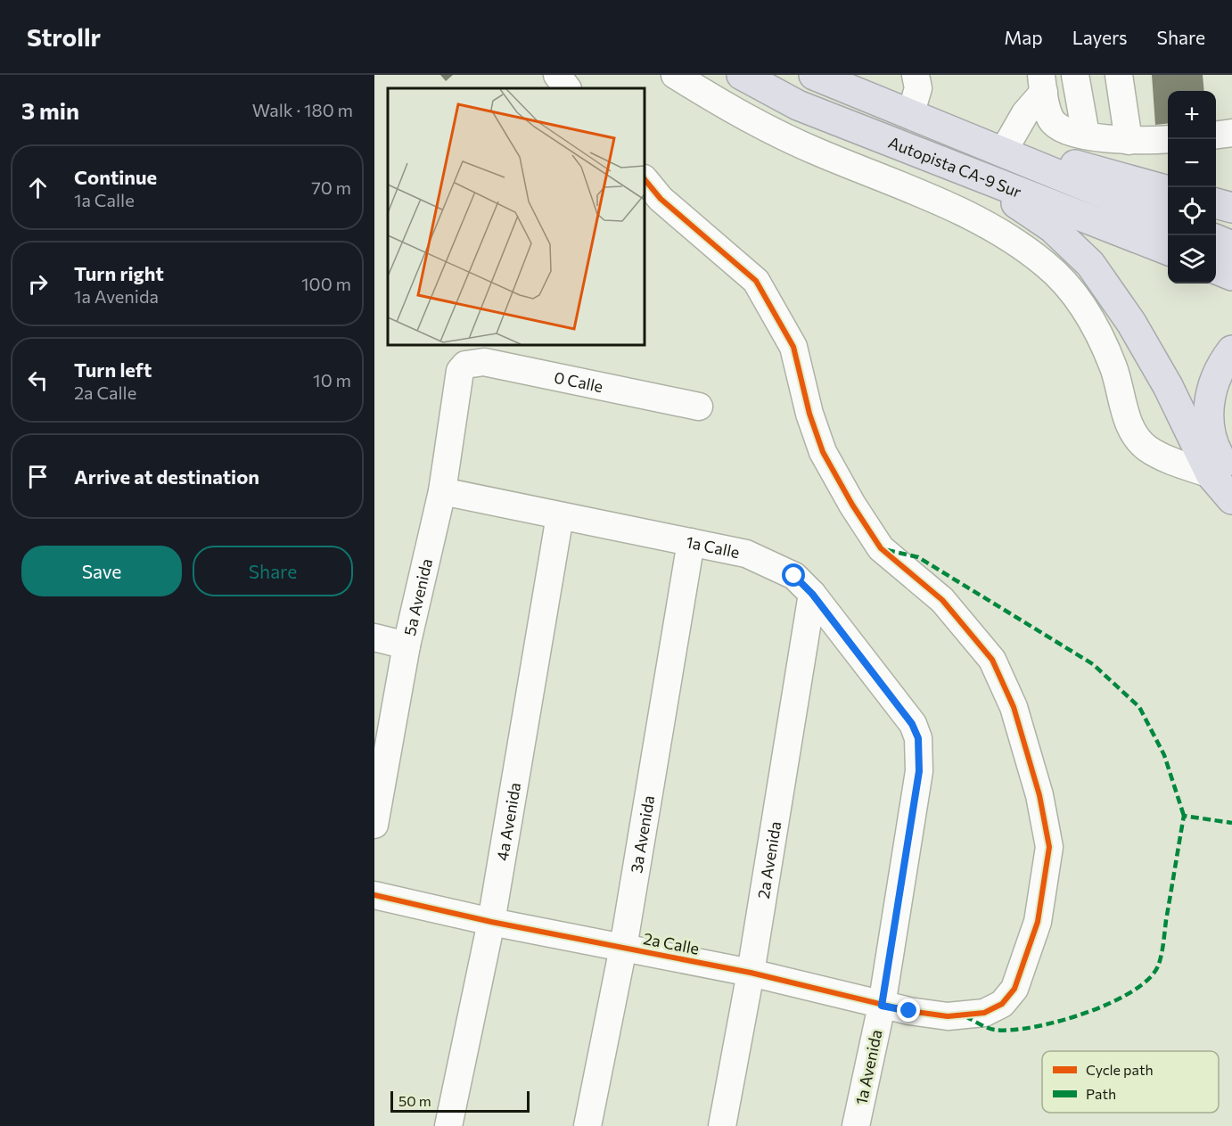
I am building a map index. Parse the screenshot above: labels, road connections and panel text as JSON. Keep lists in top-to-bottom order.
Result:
{
  "streets": {
    "highway": ["Autopista CA-9 Sur"],
    "street": [
      "0 Calle",
      "1a Calle",
      "5a Avenida",
      "4a Avenida",
      "3a Avenida",
      "2a Avenida",
      "2a Calle",
      "1a Avenida"
    ]
  },
  "crossings": [
    ["0 Calle", "5a Avenida"],
    ["1a Calle", "5a Avenida"],
    ["1a Calle", "4a Avenida"],
    ["1a Calle", "3a Avenida"],
    ["1a Calle", "2a Avenida"],
    ["1a Calle", "1a Avenida"],
    ["4a Avenida", "2a Calle"],
    ["3a Avenida", "2a Calle"],
    ["2a Avenida", "2a Calle"],
    ["2a Calle", "1a Avenida"]
  ],
  "legend": ["Cycle path", "Path"],
  "scale_bar": "50 m",
  "page": {
    "header": "Strollr",
    "nav": ["Map", "Layers", "Share"],
    "heading": ["3 min", "Walk · 180 m"],
    "map_buttons": ["+", "−"],
    "list": [
      ["Continue", "1a Calle", "70 m"],
      ["Turn right", "1a Avenida", "100 m"],
      ["Turn left", "2a Calle", "10 m"],
      "Arrive at destination"
    ],
    "buttons": ["Save", "Share"],
    "scale": "50 m"
  }
}
